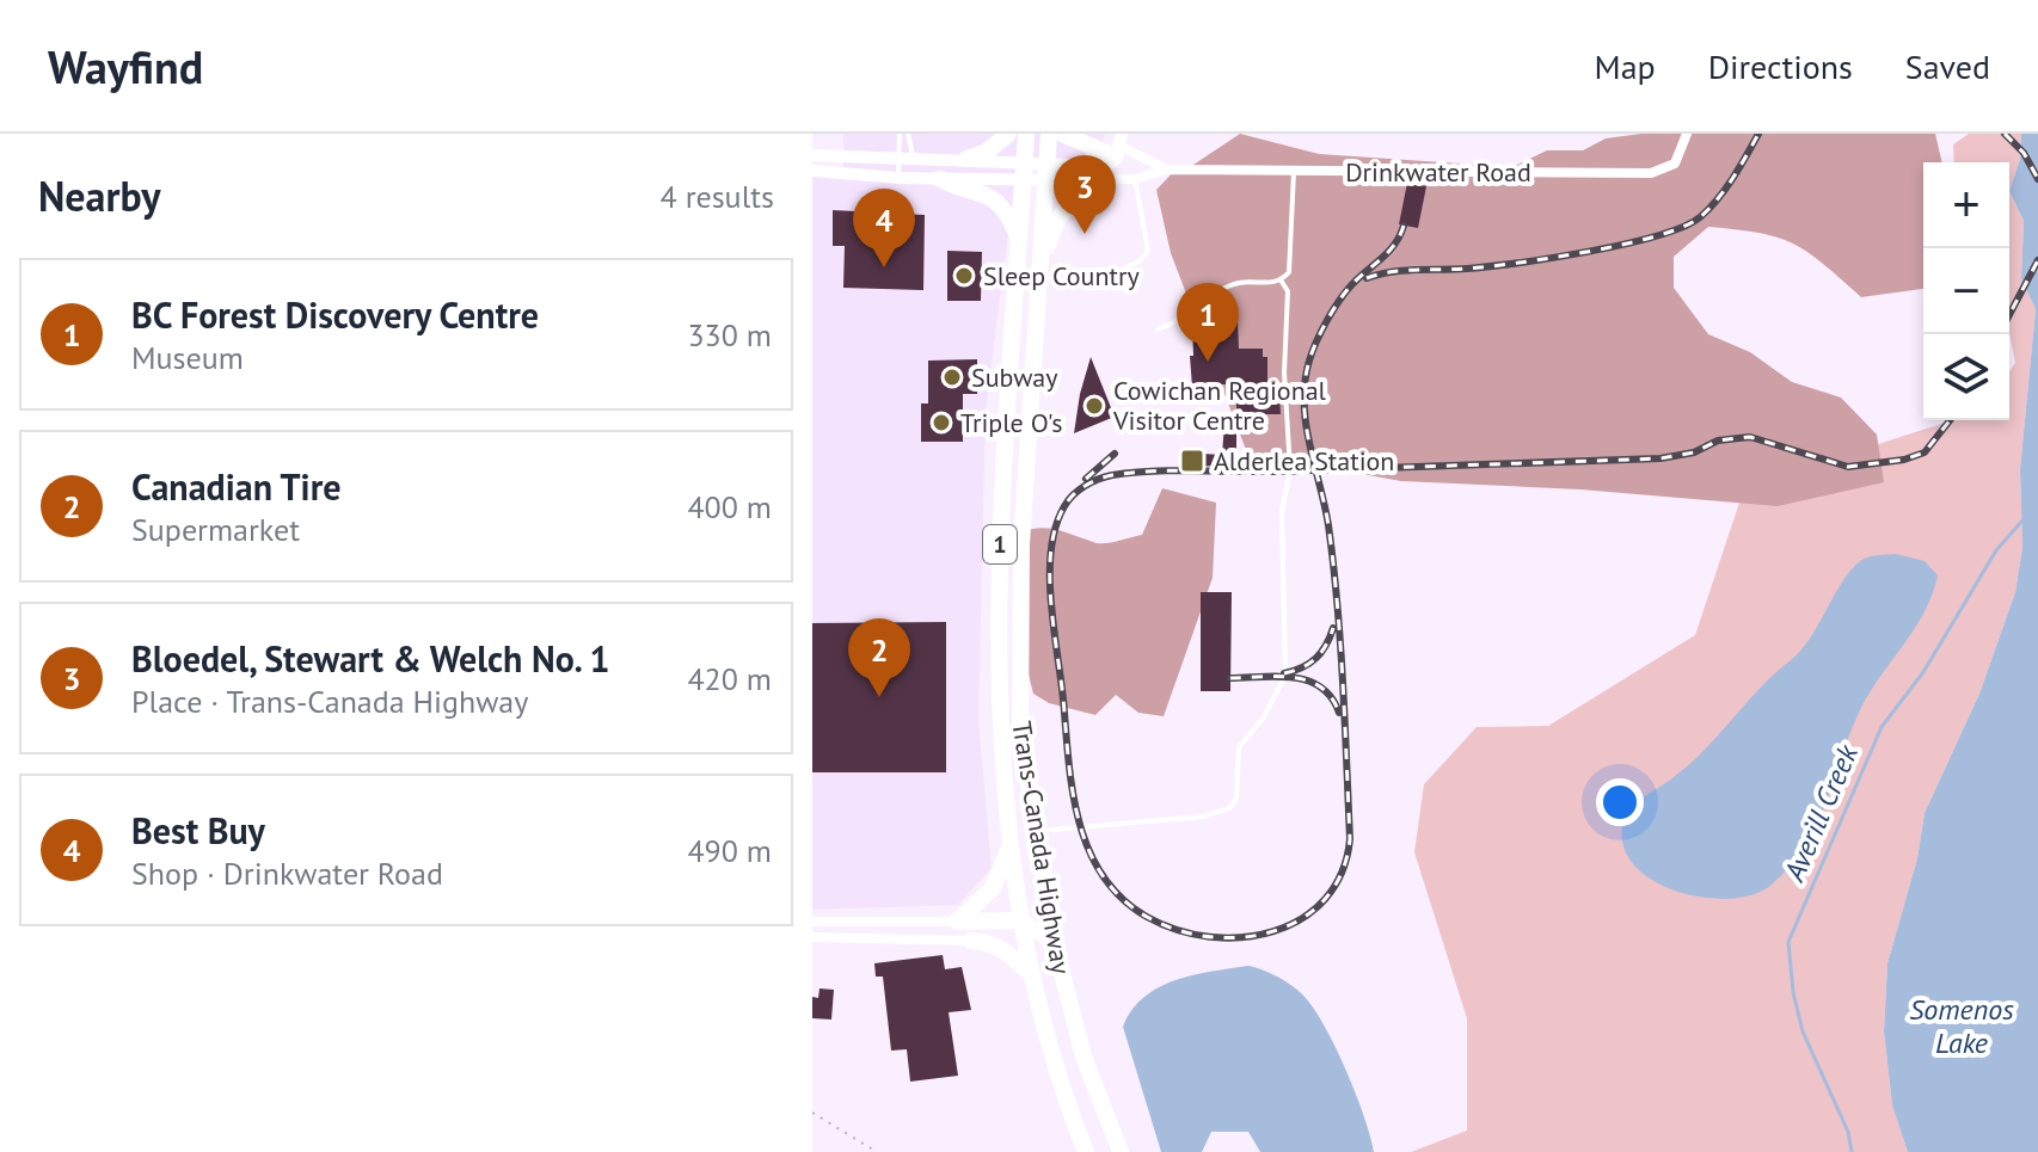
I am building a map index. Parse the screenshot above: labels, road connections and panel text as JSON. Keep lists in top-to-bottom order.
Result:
{
  "streets": {
    "highway": ["1", "Trans-Canada Highway"],
    "street": ["Drinkwater Road"]
  },
  "water": ["Averill Creek", "Somenos Lake"],
  "places": {
    "other": [
      "Sleep Country",
      "Subway",
      "Cowichan Regional Visitor Centre",
      "Triple O's"
    ],
    "transit": ["Alderlea Station"]
  },
  "page": {
    "header": "Wayfind",
    "nav": ["Map", "Directions", "Saved"],
    "heading": ["Nearby", "4 results"],
    "pins": [
      "3",
      "4",
      "1",
      "2"
    ],
    "map_buttons": ["+", "−"],
    "list": [
      {
        "mark": "1",
        "name": "BC Forest Discovery Centre",
        "note": "Museum",
        "value": "330 m"
      },
      {
        "mark": "2",
        "name": "Canadian Tire",
        "note": "Supermarket",
        "value": "400 m"
      },
      {
        "mark": "3",
        "name": "Bloedel, Stewart & Welch No. 1",
        "note": "Place · Trans-Canada Highway",
        "value": "420 m"
      },
      {
        "mark": "4",
        "name": "Best Buy",
        "note": "Shop · Drinkwater Road",
        "value": "490 m"
      }
    ]
  }
}
